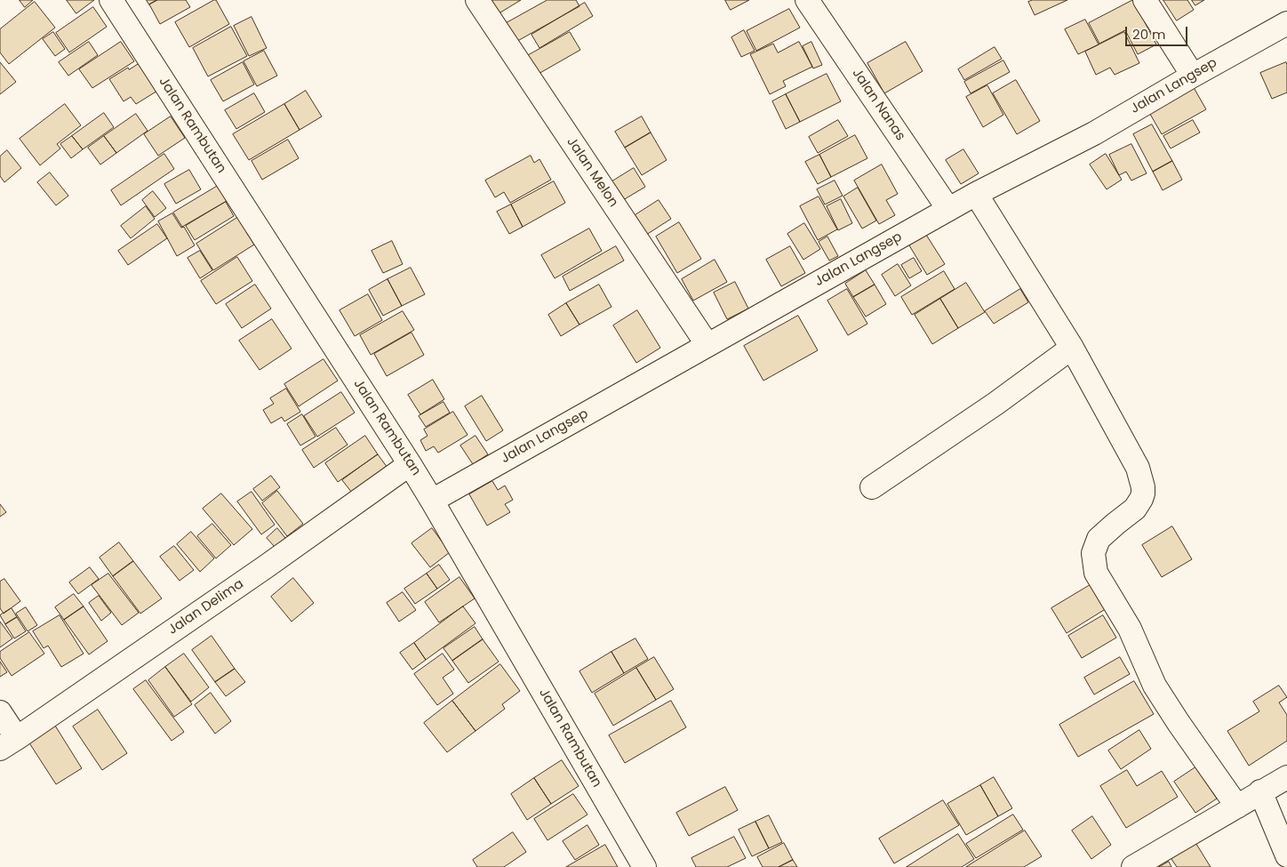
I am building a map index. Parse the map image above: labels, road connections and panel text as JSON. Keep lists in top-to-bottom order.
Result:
{
  "streets": {
    "street": [
      "Jalan Langsep",
      "Jalan Nanas",
      "Jalan Rambutan",
      "Jalan Melon",
      "Jalan Delima"
    ]
  },
  "crossings": [
    ["Jalan Langsep", "Jalan Nanas"],
    ["Jalan Langsep", "Jalan Rambutan"],
    ["Jalan Langsep", "Jalan Melon"],
    ["Jalan Rambutan", "Jalan Delima"]
  ],
  "scale_bar": "20 m"
}
